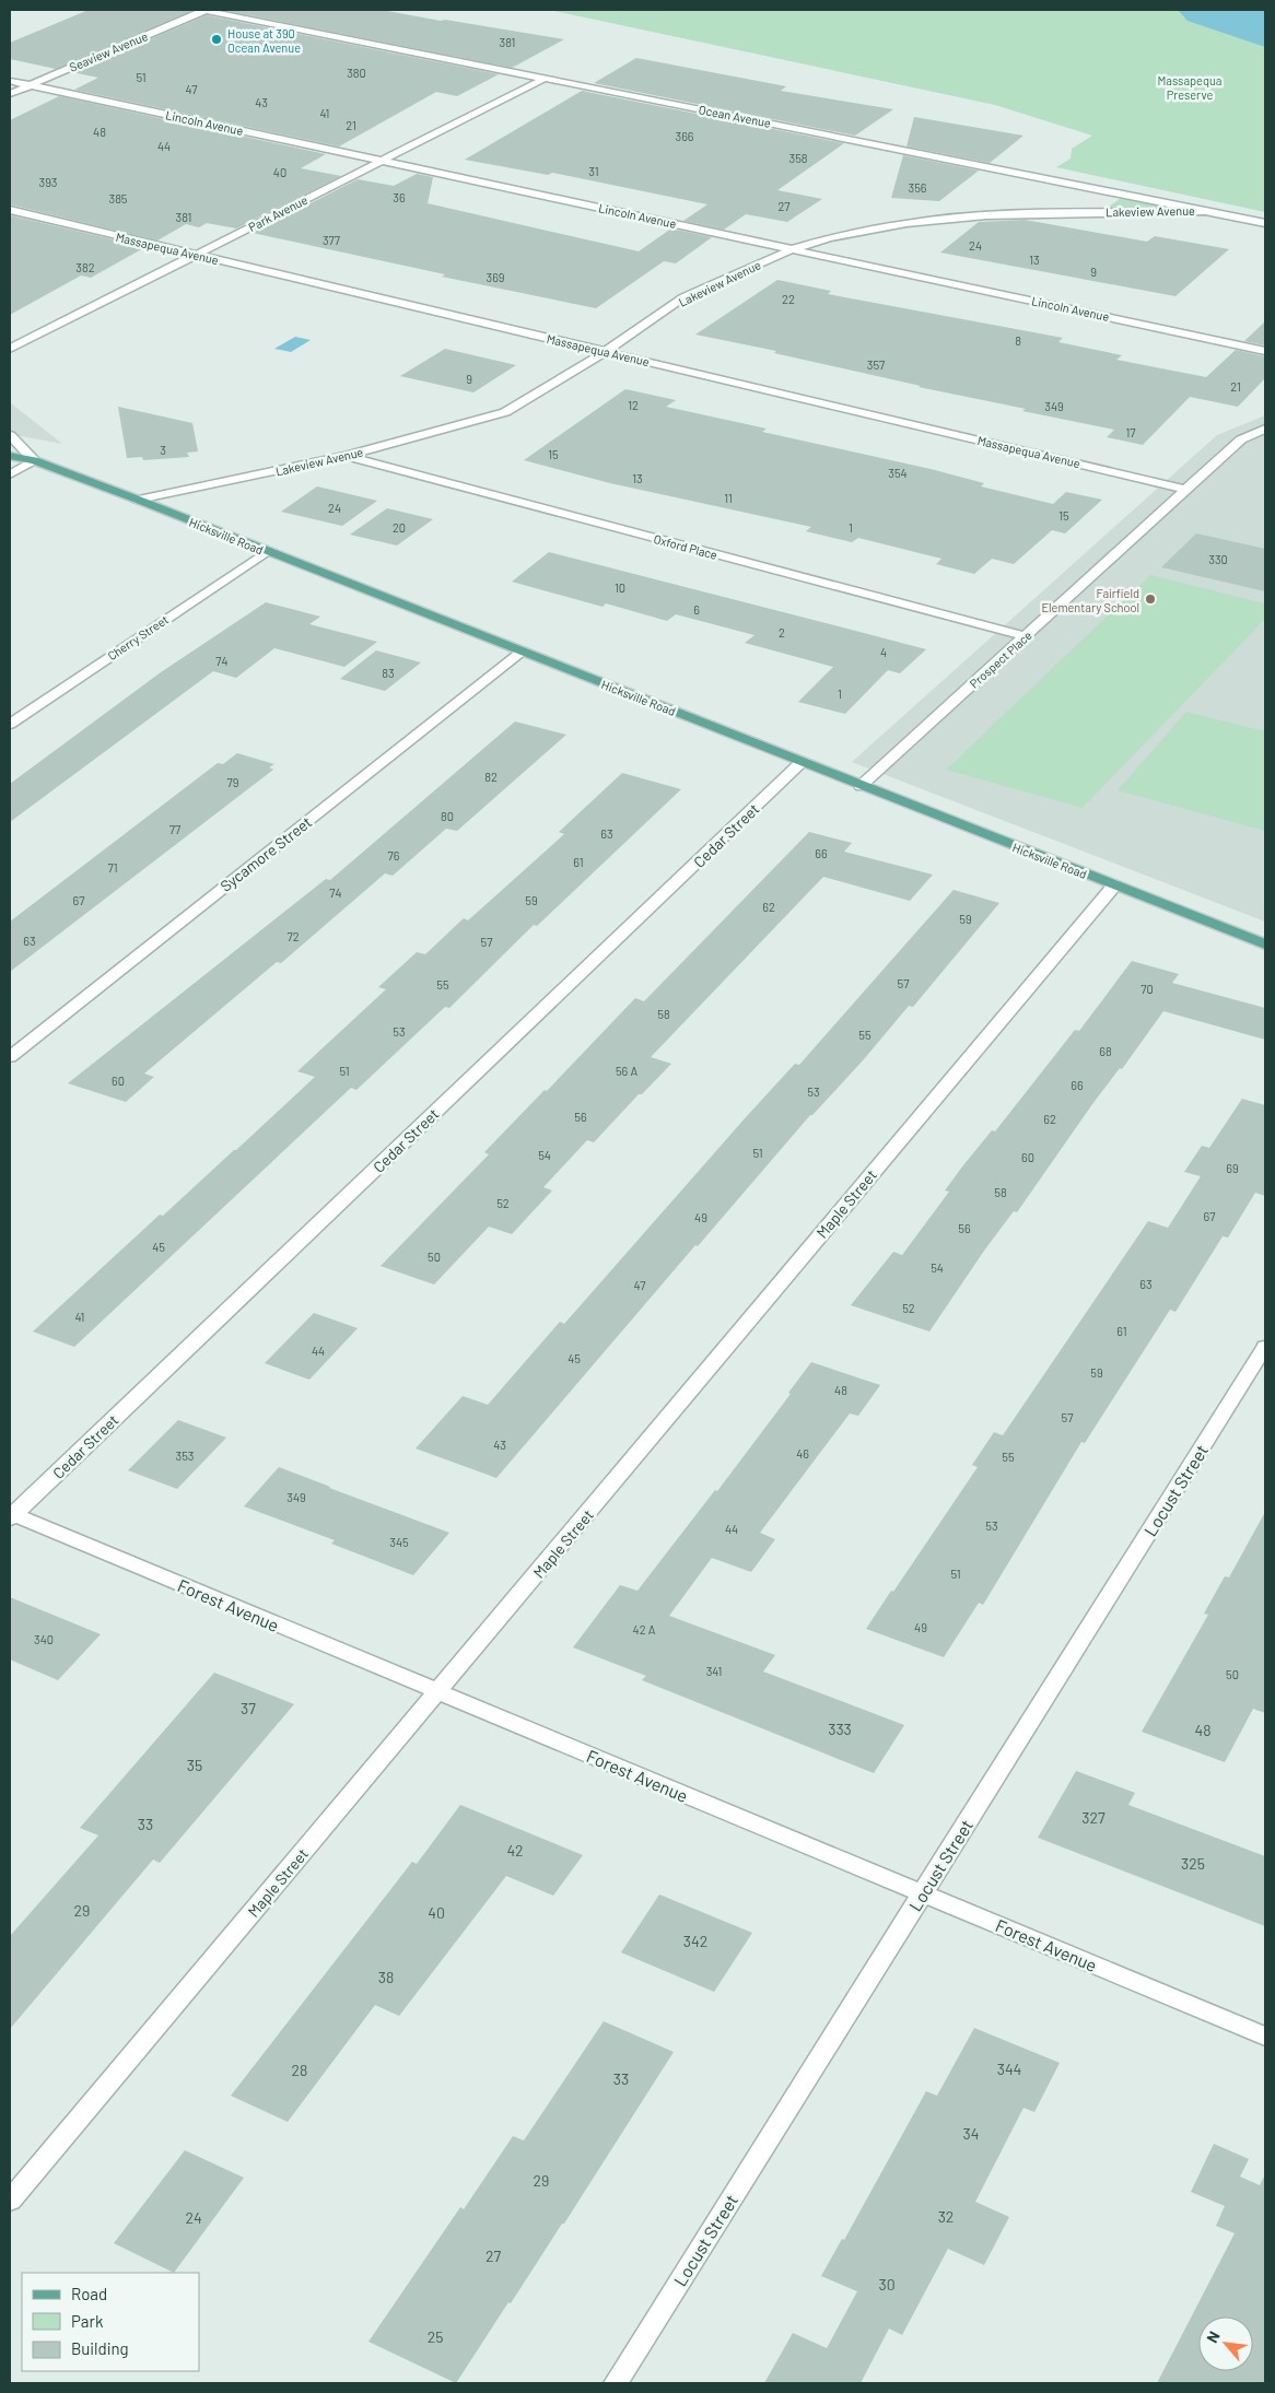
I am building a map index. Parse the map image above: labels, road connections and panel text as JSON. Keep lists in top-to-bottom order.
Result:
{
  "streets": {
    "main road": ["Hicksville Road"],
    "street": [
      "Seaview Avenue",
      "Ocean Avenue",
      "Lincoln Avenue",
      "Lakeview Avenue",
      "Park Avenue",
      "Massapequa Avenue",
      "Oxford Place",
      "Cherry Street",
      "Prospect Place",
      "Cedar Street",
      "Sycamore Street",
      "Maple Street",
      "Locust Street",
      "Forest Avenue"
    ]
  },
  "crossings": [
    ["Seaview Avenue", "Ocean Avenue"],
    ["Seaview Avenue", "Lincoln Avenue"],
    ["Ocean Avenue", "Lakeview Avenue"],
    ["Ocean Avenue", "Park Avenue"],
    ["Lincoln Avenue", "Lakeview Avenue"],
    ["Lincoln Avenue", "Park Avenue"],
    ["Lakeview Avenue", "Massapequa Avenue"],
    ["Lakeview Avenue", "Hicksville Road"],
    ["Lakeview Avenue", "Oxford Place"],
    ["Park Avenue", "Massapequa Avenue"],
    ["Massapequa Avenue", "Prospect Place"],
    ["Hicksville Road", "Cherry Street"],
    ["Hicksville Road", "Prospect Place"],
    ["Hicksville Road", "Cedar Street"],
    ["Hicksville Road", "Sycamore Street"],
    ["Hicksville Road", "Maple Street"],
    ["Oxford Place", "Prospect Place"],
    ["Cedar Street", "Forest Avenue"],
    ["Maple Street", "Forest Avenue"],
    ["Locust Street", "Forest Avenue"]
  ],
  "parks": ["Massapequa Preserve"],
  "places": ["House at 390 Ocean Avenue", "Fairfield Elementary School"],
  "house_numbers": [
    "381",
    "380",
    "51",
    "47",
    "43",
    "41",
    "21",
    "48",
    "366",
    "44",
    "358",
    "31",
    "40",
    "393",
    "356",
    "36",
    "385",
    "27",
    "381",
    "377",
    "24",
    "13",
    "382",
    "9",
    "369",
    "22",
    "8",
    "357",
    "9",
    "21",
    "12",
    "349",
    "17",
    "3",
    "15",
    "354",
    "13",
    "11",
    "24",
    "15",
    "20",
    "1",
    "330",
    "10",
    "6",
    "2",
    "4",
    "74",
    "83",
    "1",
    "82",
    "79",
    "80",
    "77",
    "63",
    "66",
    "76",
    "61",
    "71",
    "74",
    "67",
    "59",
    "62",
    "59",
    "72",
    "63",
    "57",
    "57",
    "55",
    "70",
    "58",
    "53",
    "55",
    "68",
    "51",
    "56 A",
    "60",
    "66",
    "53",
    "56",
    "62",
    "51",
    "54",
    "60",
    "69",
    "58",
    "52",
    "67",
    "49",
    "56",
    "45",
    "50",
    "54",
    "63",
    "47",
    "52",
    "41",
    "61",
    "44",
    "45",
    "59",
    "48",
    "57",
    "43",
    "46",
    "353",
    "55",
    "349",
    "53",
    "44",
    "345",
    "51",
    "49",
    "42 A",
    "340",
    "341",
    "50",
    "37",
    "333",
    "48",
    "35",
    "327",
    "33",
    "42",
    "325",
    "29",
    "40",
    "342",
    "38",
    "344",
    "28",
    "33",
    "34",
    "29",
    "32",
    "24",
    "27",
    "30",
    "25"
  ],
  "legend": ["Road", "Park", "Building"],
  "north": "top left"
}
